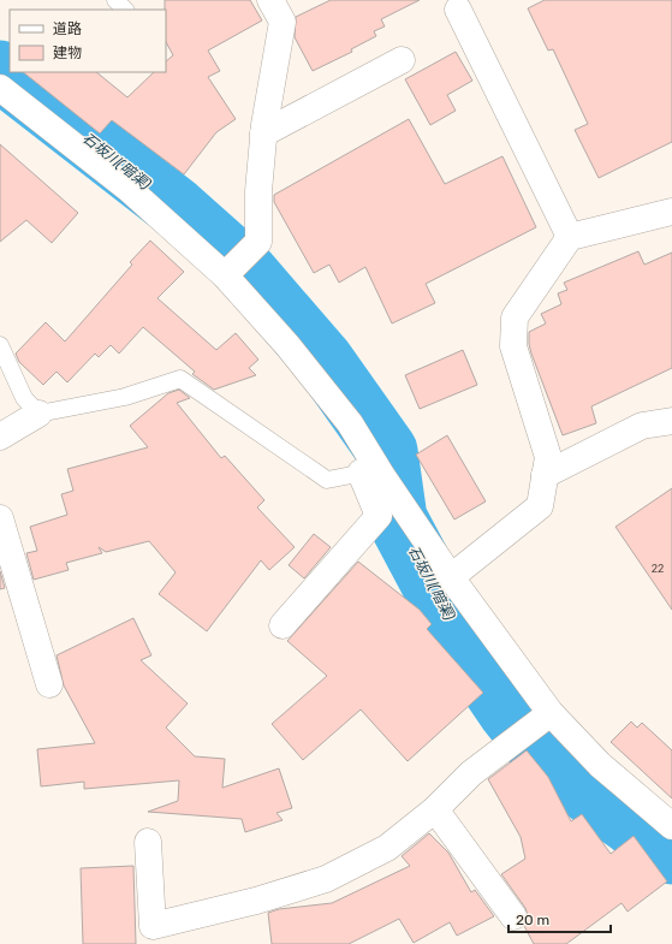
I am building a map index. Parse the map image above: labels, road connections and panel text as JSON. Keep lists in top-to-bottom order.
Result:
{
  "water": ["石坂川(暗渠)"],
  "house_numbers": ["22"],
  "legend": ["道路", "建物"],
  "scale_bar": "20 m"
}
